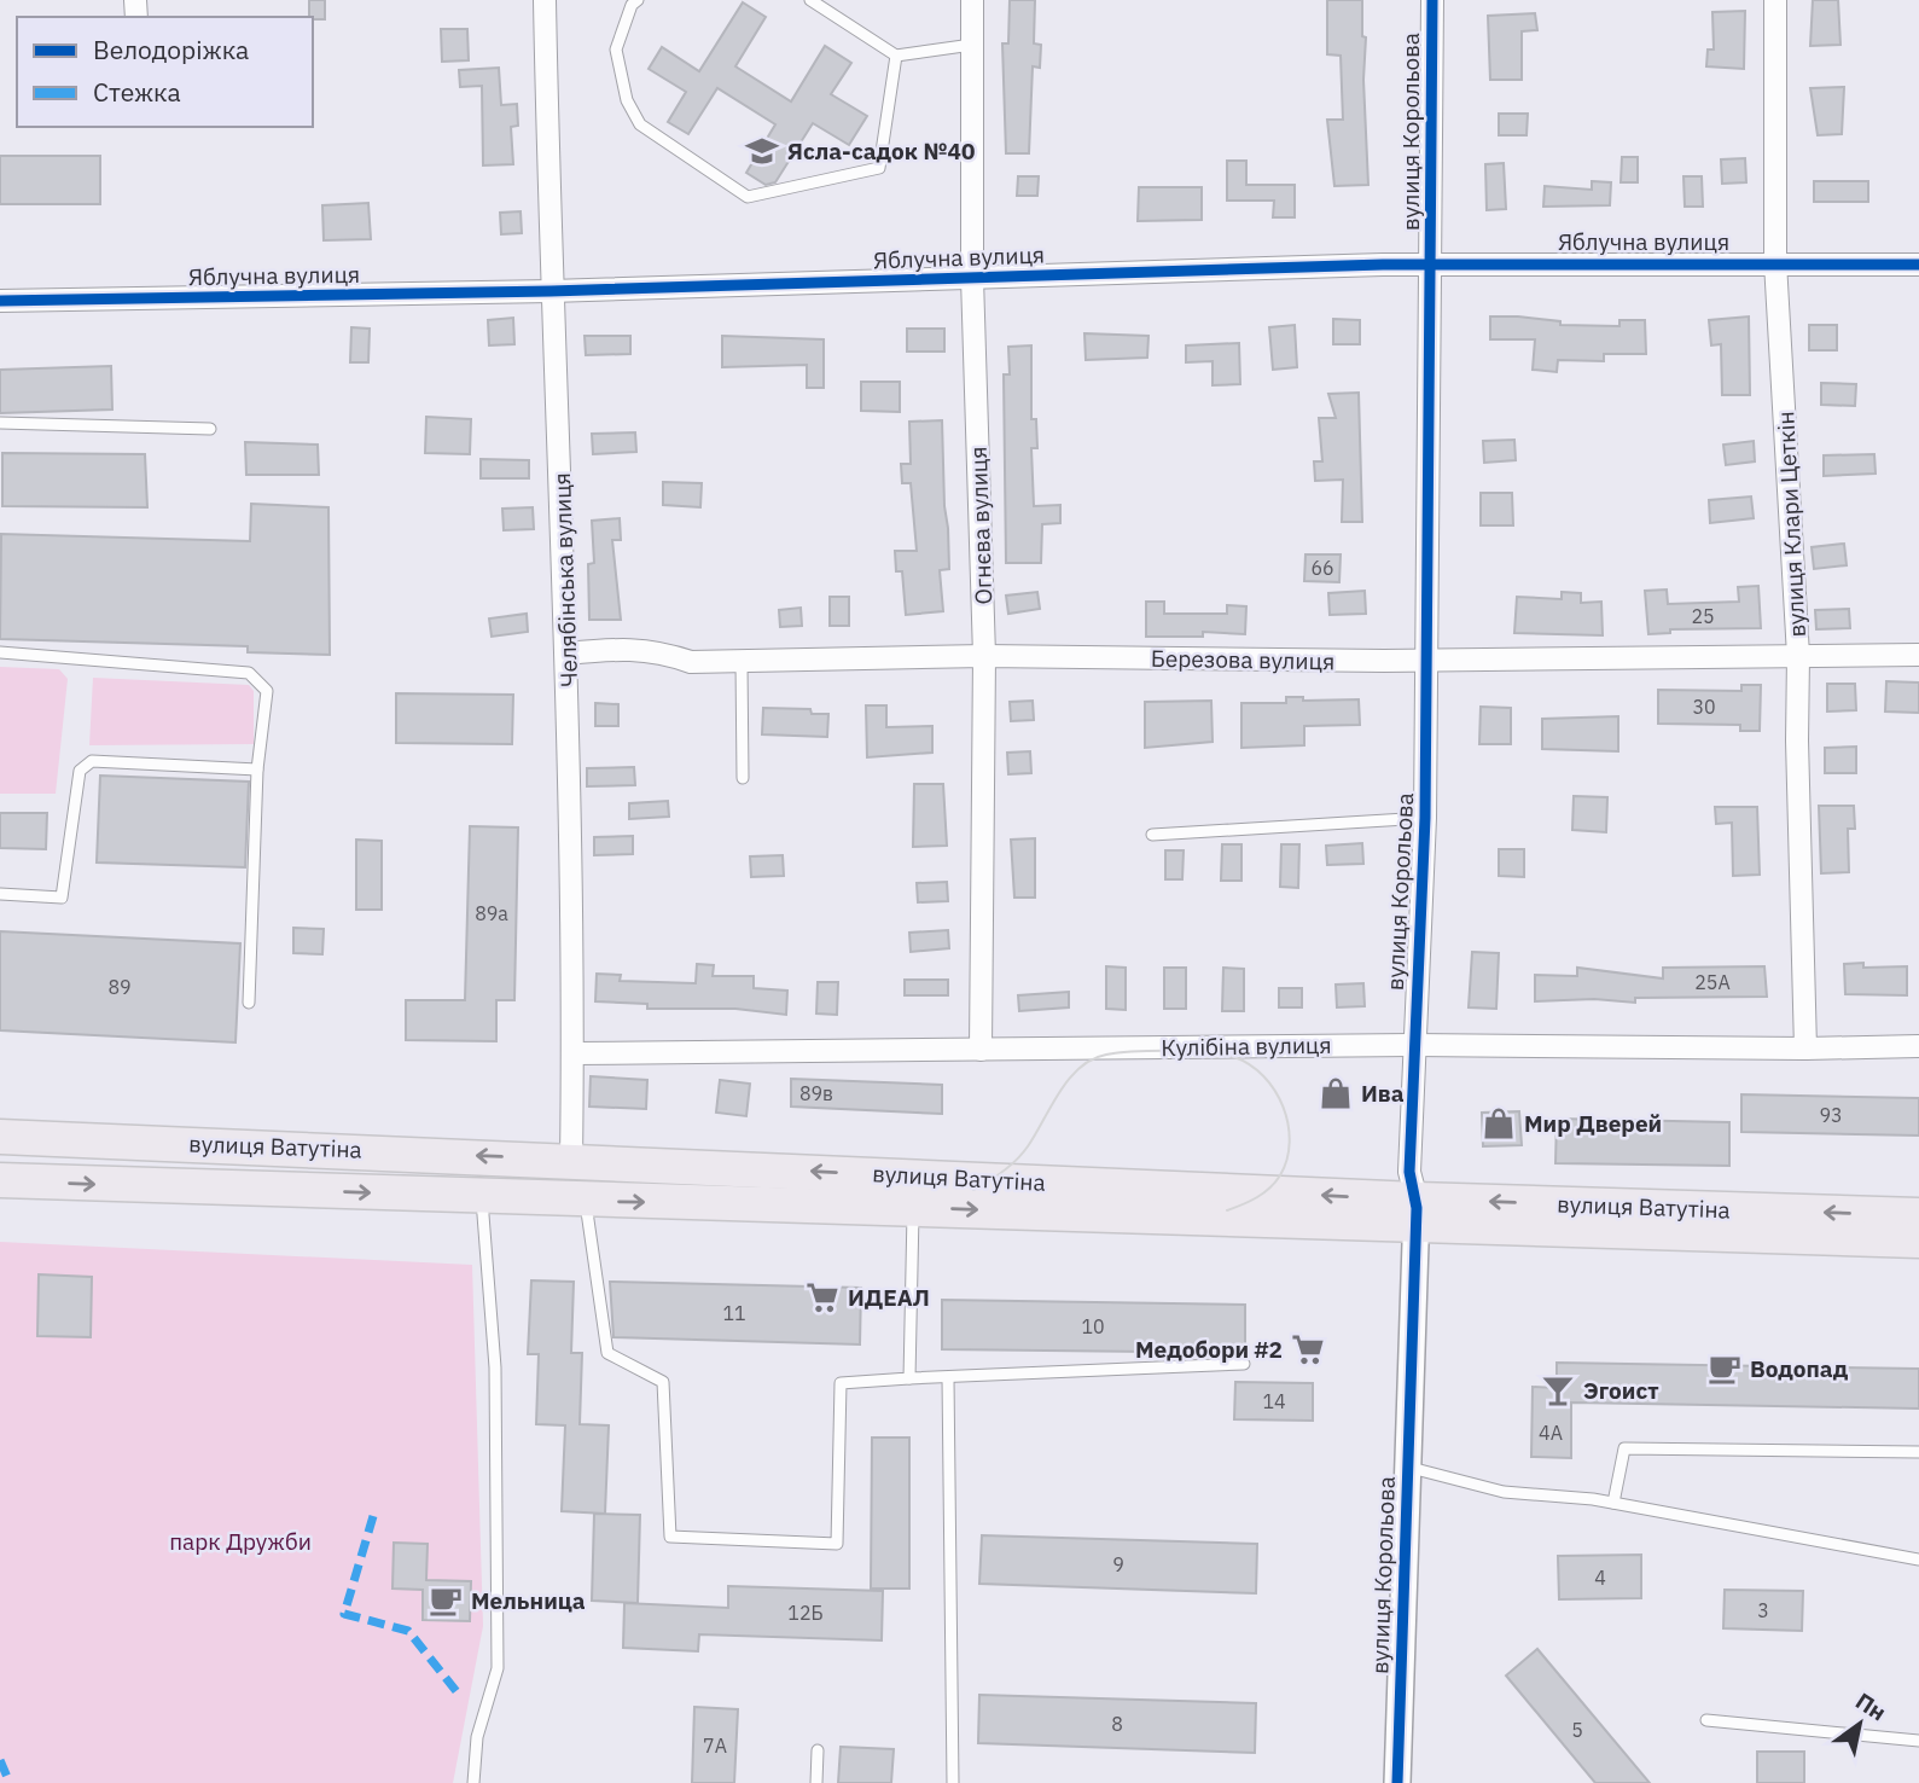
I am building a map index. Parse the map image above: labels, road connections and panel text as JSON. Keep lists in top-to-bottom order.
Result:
{
  "streets": {
    "main road": ["вулиця Ватутіна"],
    "street": [
      "вулиця Корольова",
      "Яблучна вулиця",
      "вулиця Клари Цеткін",
      "Огнєва вулиця",
      "Челябінська вулиця",
      "Березова вулиця",
      "Кулібіна вулиця"
    ]
  },
  "crossings": [
    ["вулиця Корольова", "Яблучна вулиця"],
    ["вулиця Корольова", "Березова вулиця"],
    ["вулиця Корольова", "Кулібіна вулиця"],
    ["вулиця Корольова", "вулиця Ватутіна"],
    ["Яблучна вулиця", "вулиця Клари Цеткін"],
    ["Яблучна вулиця", "Огнєва вулиця"],
    ["Яблучна вулиця", "Челябінська вулиця"],
    ["вулиця Клари Цеткін", "Березова вулиця"],
    ["вулиця Клари Цеткін", "Кулібіна вулиця"],
    ["Огнєва вулиця", "Березова вулиця"],
    ["Огнєва вулиця", "Кулібіна вулиця"],
    ["Челябінська вулиця", "Березова вулиця"],
    ["Челябінська вулиця", "Кулібіна вулиця"],
    ["Челябінська вулиця", "вулиця Ватутіна"]
  ],
  "parks": ["парк Дружби"],
  "places": {
    "school or university": ["Ясла-садок №40"],
    "shop": ["Ива", "Мир Дверей"],
    "supermarket": ["ИДЕАЛ", "Медобори #2"],
    "cafe": ["Водопад", "Мельница"],
    "bar": ["Эгоист"]
  },
  "house_numbers": [
    "66",
    "25",
    "30",
    "89а",
    "25А",
    "89",
    "89в",
    "93",
    "11",
    "10",
    "14",
    "4А",
    "9",
    "4",
    "3",
    "12Б",
    "8",
    "5",
    "7А"
  ],
  "legend": ["Велодоріжка", "Стежка"],
  "north": "top right"
}
